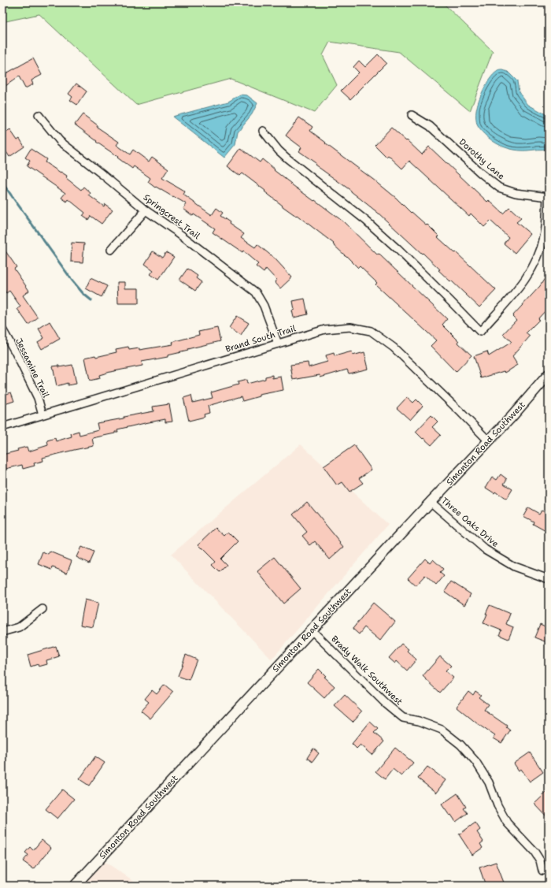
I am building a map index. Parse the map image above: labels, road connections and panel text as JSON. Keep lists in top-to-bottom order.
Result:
{
  "streets": {
    "street": [
      "Dorothy Lane",
      "Springcrest Trail",
      "Brand South Trail",
      "Jessamine Trail",
      "Simonton Road Southwest",
      "Three Oaks Drive",
      "Brady Walk Southwest"
    ]
  },
  "crossings": [
    ["Springcrest Trail", "Brand South Trail"],
    ["Brand South Trail", "Jessamine Trail"],
    ["Brand South Trail", "Simonton Road Southwest"],
    ["Simonton Road Southwest", "Three Oaks Drive"],
    ["Simonton Road Southwest", "Brady Walk Southwest"]
  ]
}
